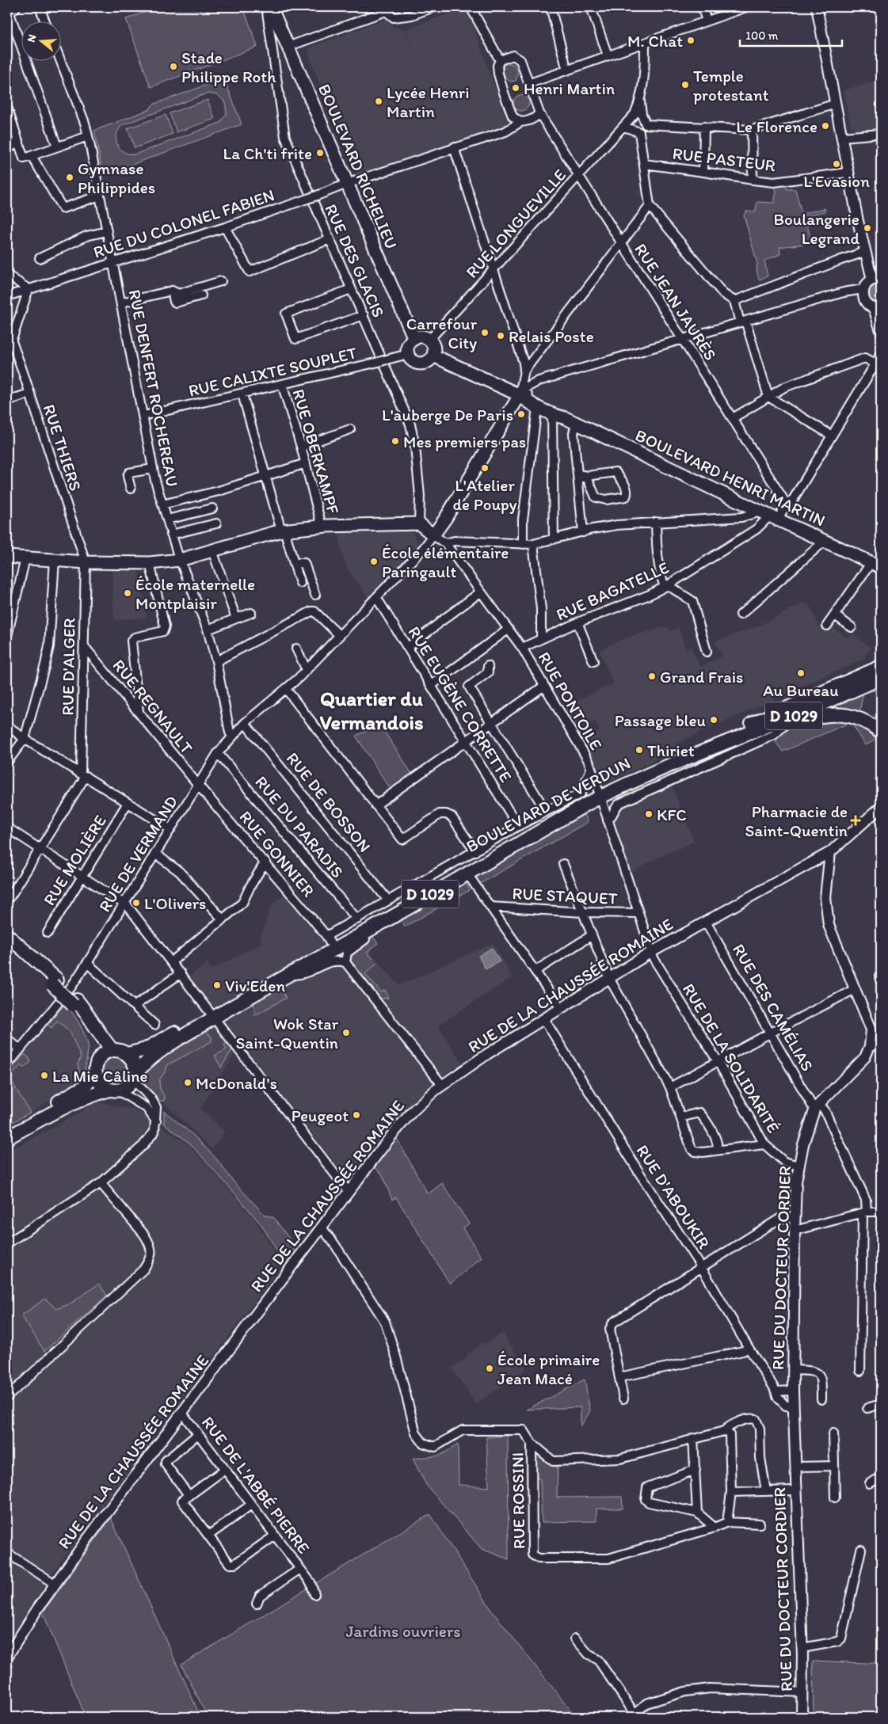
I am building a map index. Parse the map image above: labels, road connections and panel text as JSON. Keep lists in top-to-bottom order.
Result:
{
  "streets": {
    "main road": [
      "BOULEVARD RICHELIEU",
      "BOULEVARD HENRI MARTIN",
      "D 1029",
      "BOULEVARD DE VERDUN"
    ],
    "street": [
      "RUE PASTEUR",
      "RUE DU COLONEL FABIEN",
      "RUE LONGUEVILLE",
      "RUE DES GLACIS",
      "RUE JEAN JAURÈS",
      "RUE CALIXTE SOUPLET",
      "RUE DENFERT ROCHEREAU",
      "RUE THIERS",
      "RUE OBERKAMPF",
      "RUE BAGATELLE",
      "RUE D'ALGER",
      "RUE PONTOILE",
      "RUE EUGÈNE CORRETTE",
      "RUE REGNAULT",
      "RUE DE BOSSON",
      "RUE DU PARADIS",
      "RUE DE VERMAND",
      "RUE GONNIER",
      "RUE MOLIÈRE",
      "RUE STAQUET",
      "RUE DE LA CHAUSSÉE ROMAINE",
      "RUE DES CAMÉLIAS",
      "RUE DE LA SOLIDARITÉ",
      "RUE D'ABOUKIR",
      "RUE DU DOCTEUR CORDIER",
      "RUE DE L'ABBÉ PIERRE",
      "RUE ROSSINI"
    ]
  },
  "crossings": [
    ["BOULEVARD RICHELIEU", "RUE DU COLONEL FABIEN"],
    ["BOULEVARD RICHELIEU", "RUE LONGUEVILLE"],
    ["BOULEVARD RICHELIEU", "RUE CALIXTE SOUPLET"],
    ["BOULEVARD RICHELIEU", "BOULEVARD HENRI MARTIN"],
    ["RUE DU COLONEL FABIEN", "RUE JEAN JAURÈS"],
    ["RUE DU COLONEL FABIEN", "RUE DENFERT ROCHEREAU"],
    ["RUE LONGUEVILLE", "RUE JEAN JAURÈS"],
    ["RUE LONGUEVILLE", "RUE CALIXTE SOUPLET"],
    ["RUE LONGUEVILLE", "BOULEVARD HENRI MARTIN"],
    ["RUE JEAN JAURÈS", "RUE BAGATELLE"],
    ["RUE CALIXTE SOUPLET", "RUE DENFERT ROCHEREAU"],
    ["RUE CALIXTE SOUPLET", "RUE OBERKAMPF"],
    ["RUE CALIXTE SOUPLET", "BOULEVARD HENRI MARTIN"],
    ["RUE DENFERT ROCHEREAU", "RUE DE VERMAND"],
    ["RUE THIERS", "RUE D'ALGER"],
    ["BOULEVARD HENRI MARTIN", "RUE BAGATELLE"],
    ["RUE BAGATELLE", "RUE PONTOILE"],
    ["RUE D'ALGER", "RUE REGNAULT"],
    ["RUE PONTOILE", "D 1029"],
    ["RUE PONTOILE", "BOULEVARD DE VERDUN"],
    ["RUE PONTOILE", "RUE DE VERMAND"],
    ["RUE PONTOILE", "RUE STAQUET"],
    ["RUE PONTOILE", "RUE DE LA CHAUSSÉE ROMAINE"],
    ["RUE PONTOILE", "RUE DE LA SOLIDARITÉ"],
    ["RUE EUGÈNE CORRETTE", "RUE DE VERMAND"],
    ["RUE REGNAULT", "RUE DE VERMAND"],
    ["RUE REGNAULT", "RUE GONNIER"],
    ["D 1029", "BOULEVARD DE VERDUN"],
    ["RUE DE BOSSON", "RUE DE VERMAND"],
    ["RUE DU PARADIS", "RUE DE VERMAND"],
    ["RUE DE VERMAND", "RUE GONNIER"],
    ["RUE DE LA CHAUSSÉE ROMAINE", "RUE DES CAMÉLIAS"],
    ["RUE DE LA CHAUSSÉE ROMAINE", "RUE DE LA SOLIDARITÉ"],
    ["RUE DE LA CHAUSSÉE ROMAINE", "RUE D'ABOUKIR"],
    ["RUE DE LA CHAUSSÉE ROMAINE", "RUE DE L'ABBÉ PIERRE"],
    ["RUE DES CAMÉLIAS", "RUE DU DOCTEUR CORDIER"],
    ["RUE DE LA SOLIDARITÉ", "RUE DU DOCTEUR CORDIER"],
    ["RUE D'ABOUKIR", "RUE DU DOCTEUR CORDIER"]
  ],
  "districts": ["Quartier du Vermandois"],
  "parks": ["Jardins ouvriers"],
  "places": {
    "other": [
      "M. Chat",
      "Stade Philippe Roth",
      "Temple protestant",
      "Henri Martin",
      "Lycée Henri Martin",
      "Le Florence",
      "La Ch'ti frite",
      "L'Evasion",
      "Gymnase Philippides",
      "Boulangerie Legrand",
      "Carrefour City",
      "Relais Poste",
      "L'auberge De Paris",
      "Mes premiers pas",
      "L'Atelier de Poupy",
      "École élémentaire Paringault",
      "École maternelle Montplaisir",
      "Au Bureau",
      "Grand Frais",
      "Passage bleu",
      "Thiriet",
      "KFC",
      "L'Olivers",
      "Viv'Eden",
      "Wok Star Saint-Quentin",
      "La Mie Câline",
      "McDonald's",
      "Peugeot",
      "École primaire Jean Macé"
    ],
    "health": ["Pharmacie de Saint-Quentin"]
  },
  "scale_bar": "100 m",
  "north": "left"
}
